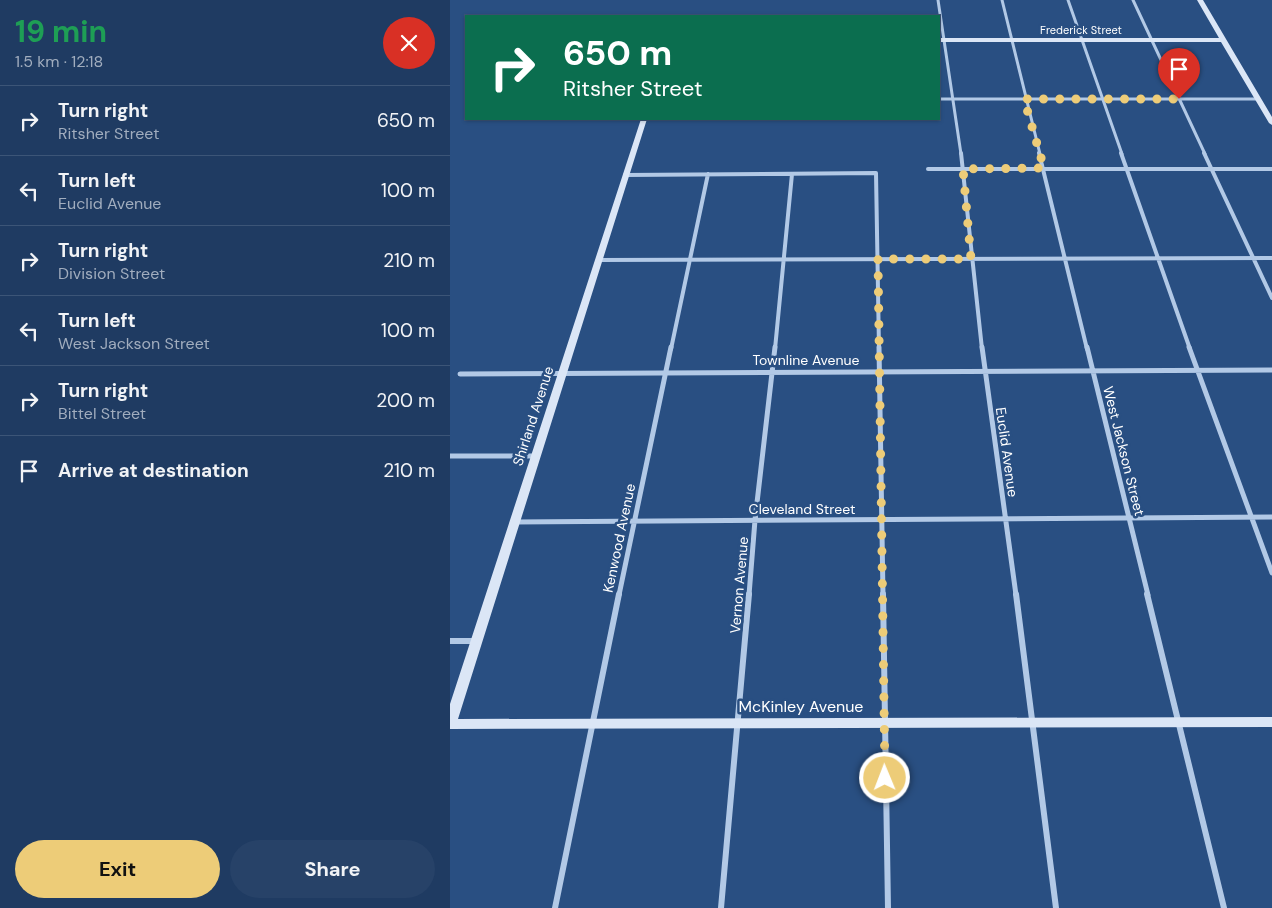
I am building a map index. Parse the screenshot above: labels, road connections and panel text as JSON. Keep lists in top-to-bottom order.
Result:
{
  "streets": {
    "street": [
      "Frederick Street",
      "Townline Avenue",
      "Shirland Avenue",
      "West Jackson Street",
      "Euclid Avenue",
      "Cleveland Street",
      "Kenwood Avenue",
      "Vernon Avenue",
      "McKinley Avenue"
    ]
  },
  "crossings": [
    ["Frederick Street", "West Jackson Street"],
    ["Frederick Street", "Euclid Avenue"],
    ["Townline Avenue", "Shirland Avenue"],
    ["Townline Avenue", "West Jackson Street"],
    ["Townline Avenue", "Euclid Avenue"],
    ["Townline Avenue", "Kenwood Avenue"],
    ["Townline Avenue", "Vernon Avenue"],
    ["Shirland Avenue", "Cleveland Street"],
    ["Shirland Avenue", "McKinley Avenue"],
    ["West Jackson Street", "Cleveland Street"],
    ["West Jackson Street", "McKinley Avenue"],
    ["Euclid Avenue", "Cleveland Street"],
    ["Euclid Avenue", "McKinley Avenue"],
    ["Cleveland Street", "Kenwood Avenue"],
    ["Cleveland Street", "Vernon Avenue"],
    ["Kenwood Avenue", "McKinley Avenue"],
    ["Vernon Avenue", "McKinley Avenue"]
  ],
  "page": {
    "heading": ["19 min", "1.5 km · 12:18"],
    "turn": ["650 m", "Ritsher Street"],
    "list": [
      {
        "name": "Turn right",
        "note": "Ritsher Street",
        "value": "650 m"
      },
      {
        "name": "Turn left",
        "note": "Euclid Avenue",
        "value": "100 m"
      },
      {
        "name": "Turn right",
        "note": "Division Street",
        "value": "210 m"
      },
      {
        "name": "Turn left",
        "note": "West Jackson Street",
        "value": "100 m"
      },
      {
        "name": "Turn right",
        "note": "Bittel Street",
        "value": "200 m"
      },
      {
        "name": "Arrive at destination",
        "value": "210 m"
      }
    ],
    "buttons": ["Exit", "Share"]
  }
}
